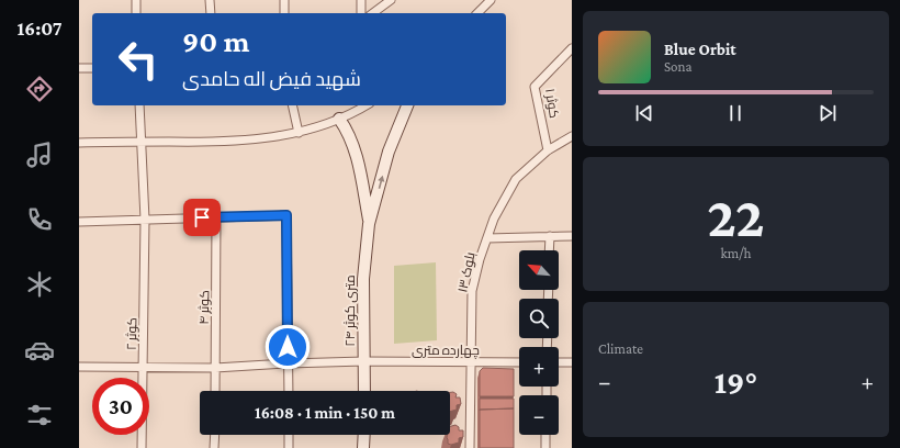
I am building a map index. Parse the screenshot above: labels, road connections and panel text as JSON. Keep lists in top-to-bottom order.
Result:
{
  "streets": {
    "street": [
      "کوثر ۱",
      "بلوک ۱۳",
      "کوثر ۴",
      "۲۴ متری کوثر",
      "کوثر ۲",
      "چهارده متری"
    ]
  },
  "crossings": [
    ["کوثر ۱", "بلوک ۱۳"],
    ["بلوک ۱۳", "چهارده متری"],
    ["کوثر ۴", "چهارده متری"],
    ["۲۴ متری کوثر", "چهارده متری"],
    ["کوثر ۲", "چهارده متری"]
  ],
  "north": "top left",
  "page": {
    "tabs": "16:07",
    "turn": ["90 m", "شهید فیض اله حامدی"],
    "song": ["Blue Orbit", "Sona"],
    "tile": [
      ["22", "km/h"],
      "Climate"
    ],
    "map_buttons": ["+", "−"],
    "heat": ["−", "19°", "+"],
    "limit": "30",
    "trip": "16:08 · 1 min · 150 m"
  }
}
